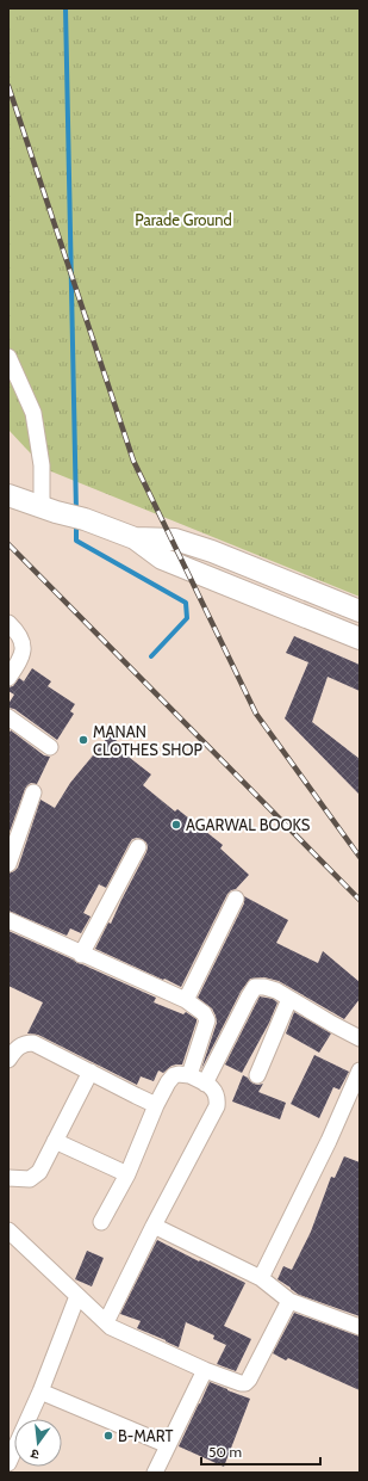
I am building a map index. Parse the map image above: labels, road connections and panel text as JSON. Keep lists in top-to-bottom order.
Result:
{
  "parks": ["Parade Ground"],
  "places": ["MANAN CLOTHES SHOP", "AGARWAL BOOKS", "B-MART"],
  "scale_bar": "50 m",
  "north": "bottom"
}
